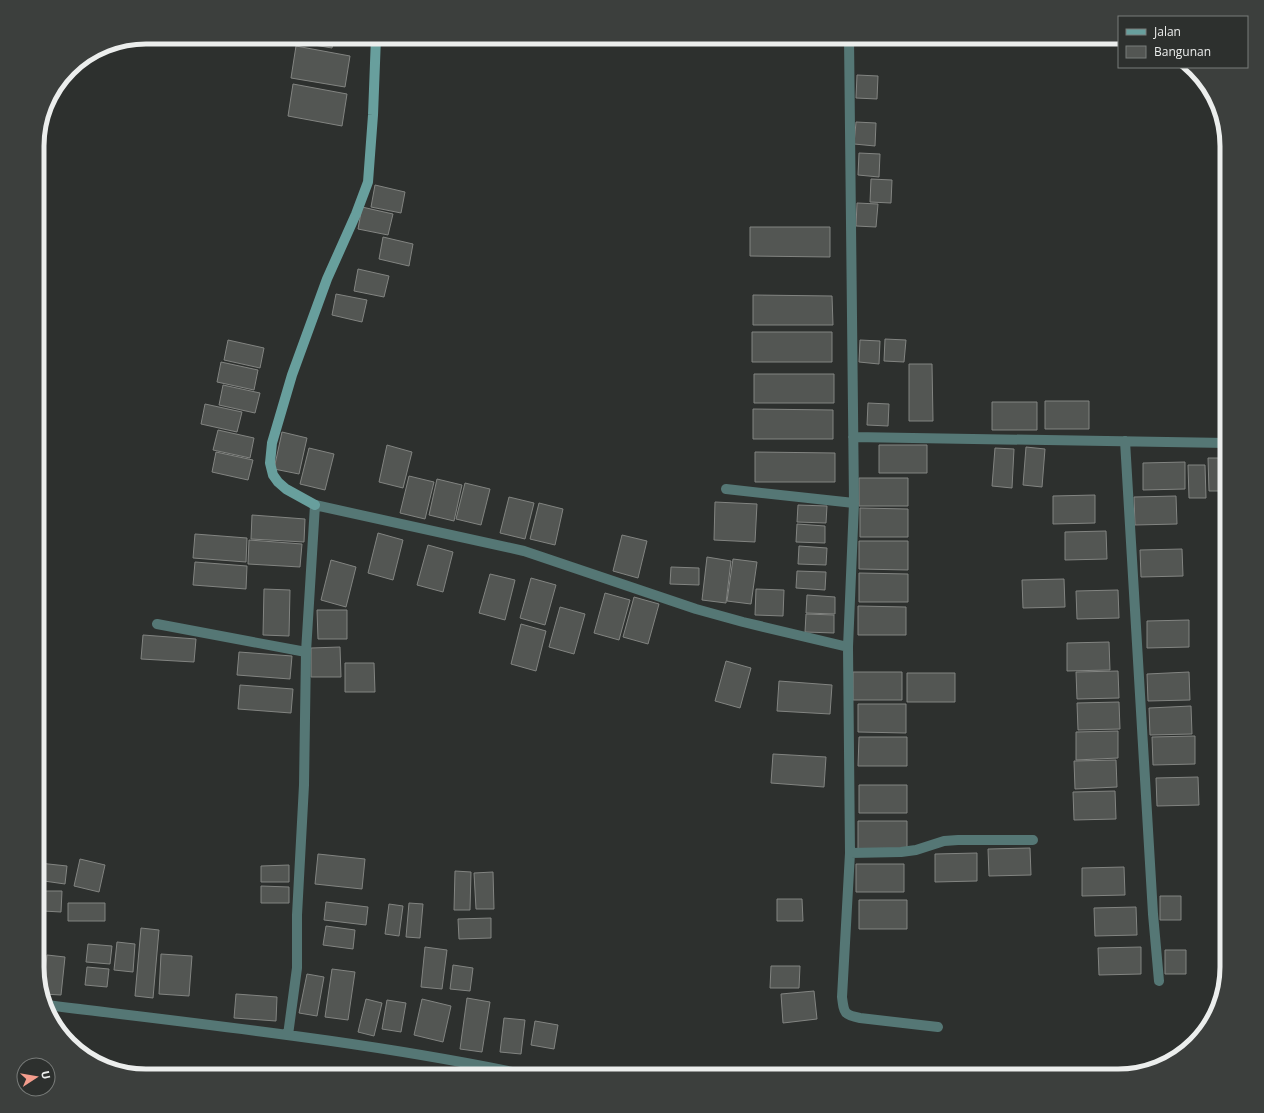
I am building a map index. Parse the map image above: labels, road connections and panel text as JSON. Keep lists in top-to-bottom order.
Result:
{
  "legend": ["Jalan", "Bangunan"],
  "north": "right"
}
